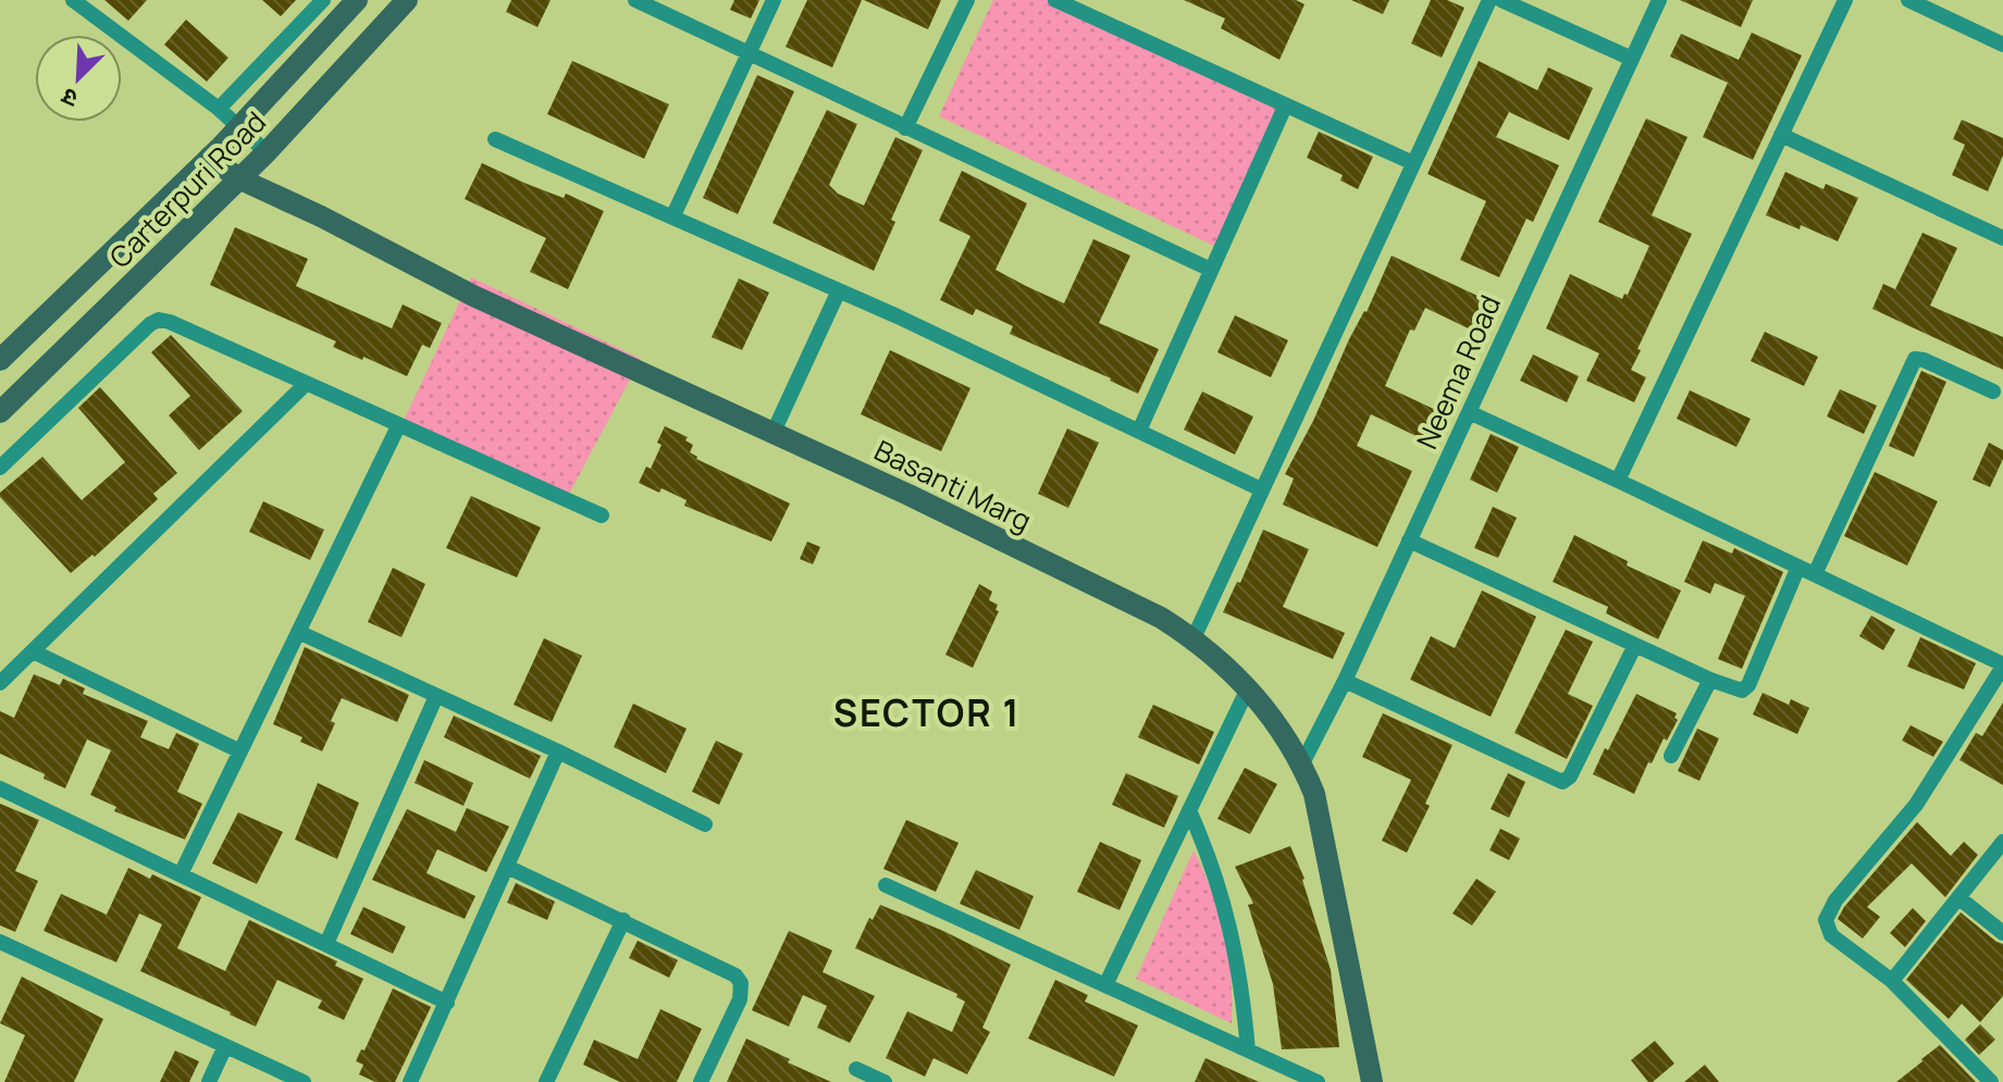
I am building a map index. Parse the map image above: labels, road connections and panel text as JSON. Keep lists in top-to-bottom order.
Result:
{
  "streets": {
    "street": ["Carterpuri Road", "Neema Road", "Basanti Marg"]
  },
  "crossings": [
    ["Carterpuri Road", "Basanti Marg"],
    ["Neema Road", "Basanti Marg"]
  ],
  "districts": ["SECTOR 1"],
  "north": "bottom left"
}
